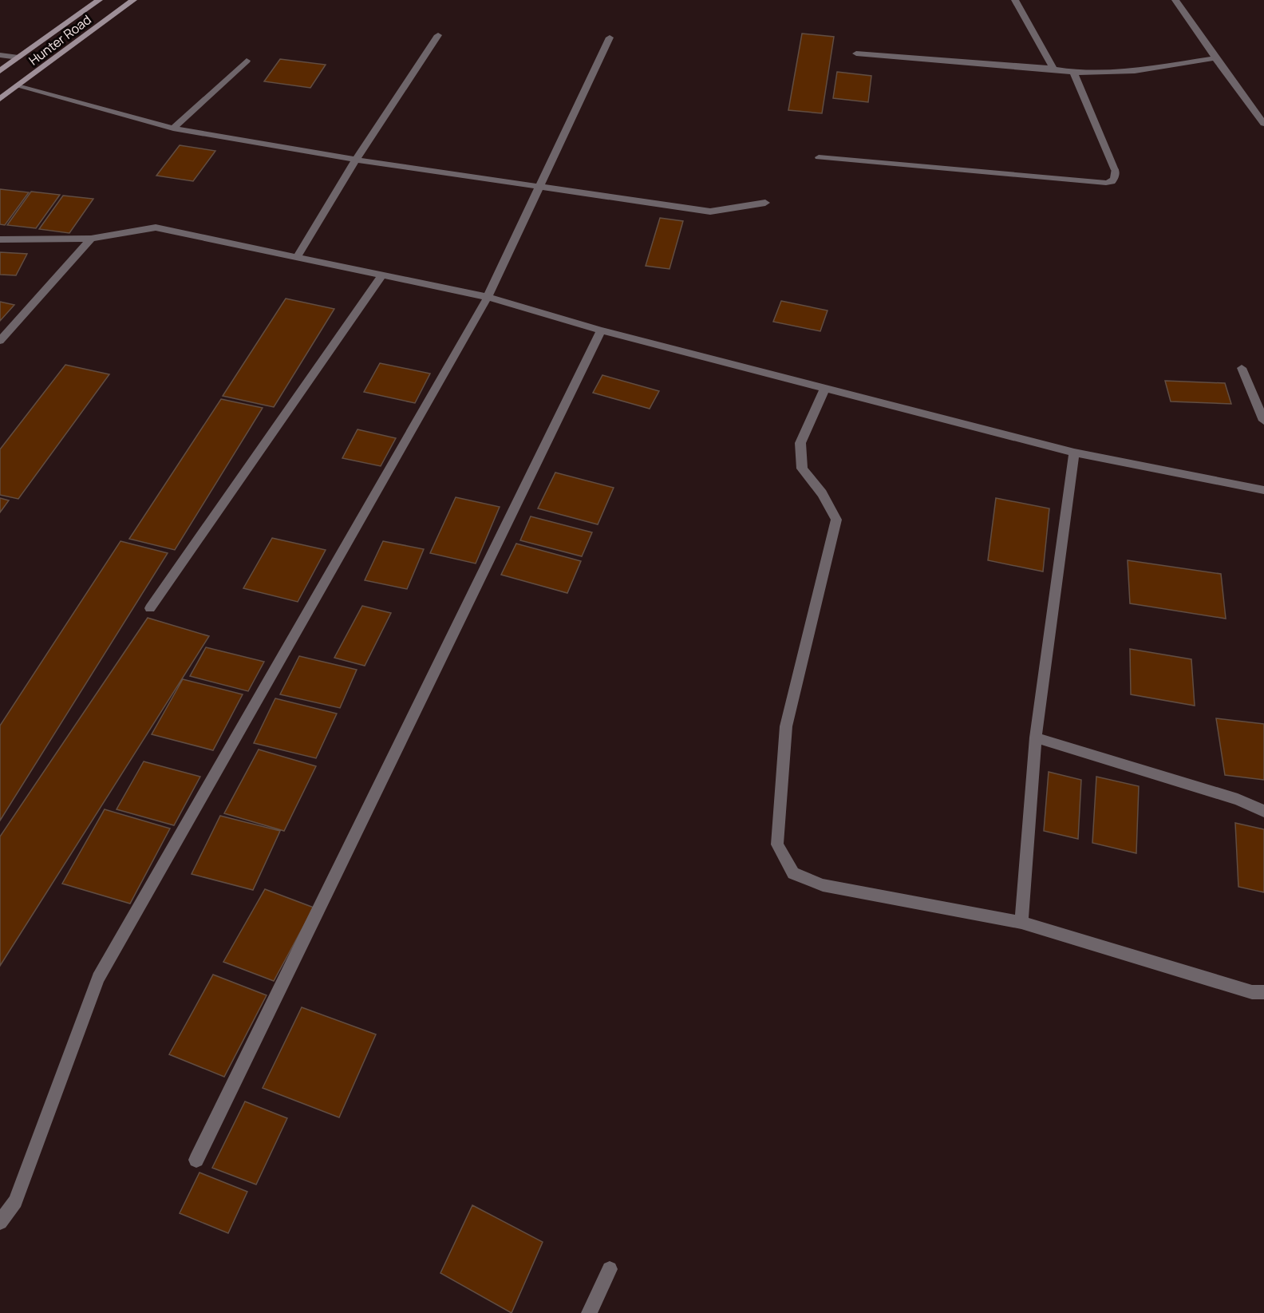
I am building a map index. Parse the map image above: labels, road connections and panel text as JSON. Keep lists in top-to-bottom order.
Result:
{
  "streets": {
    "main road": ["Hunter Road"]
  }
}
